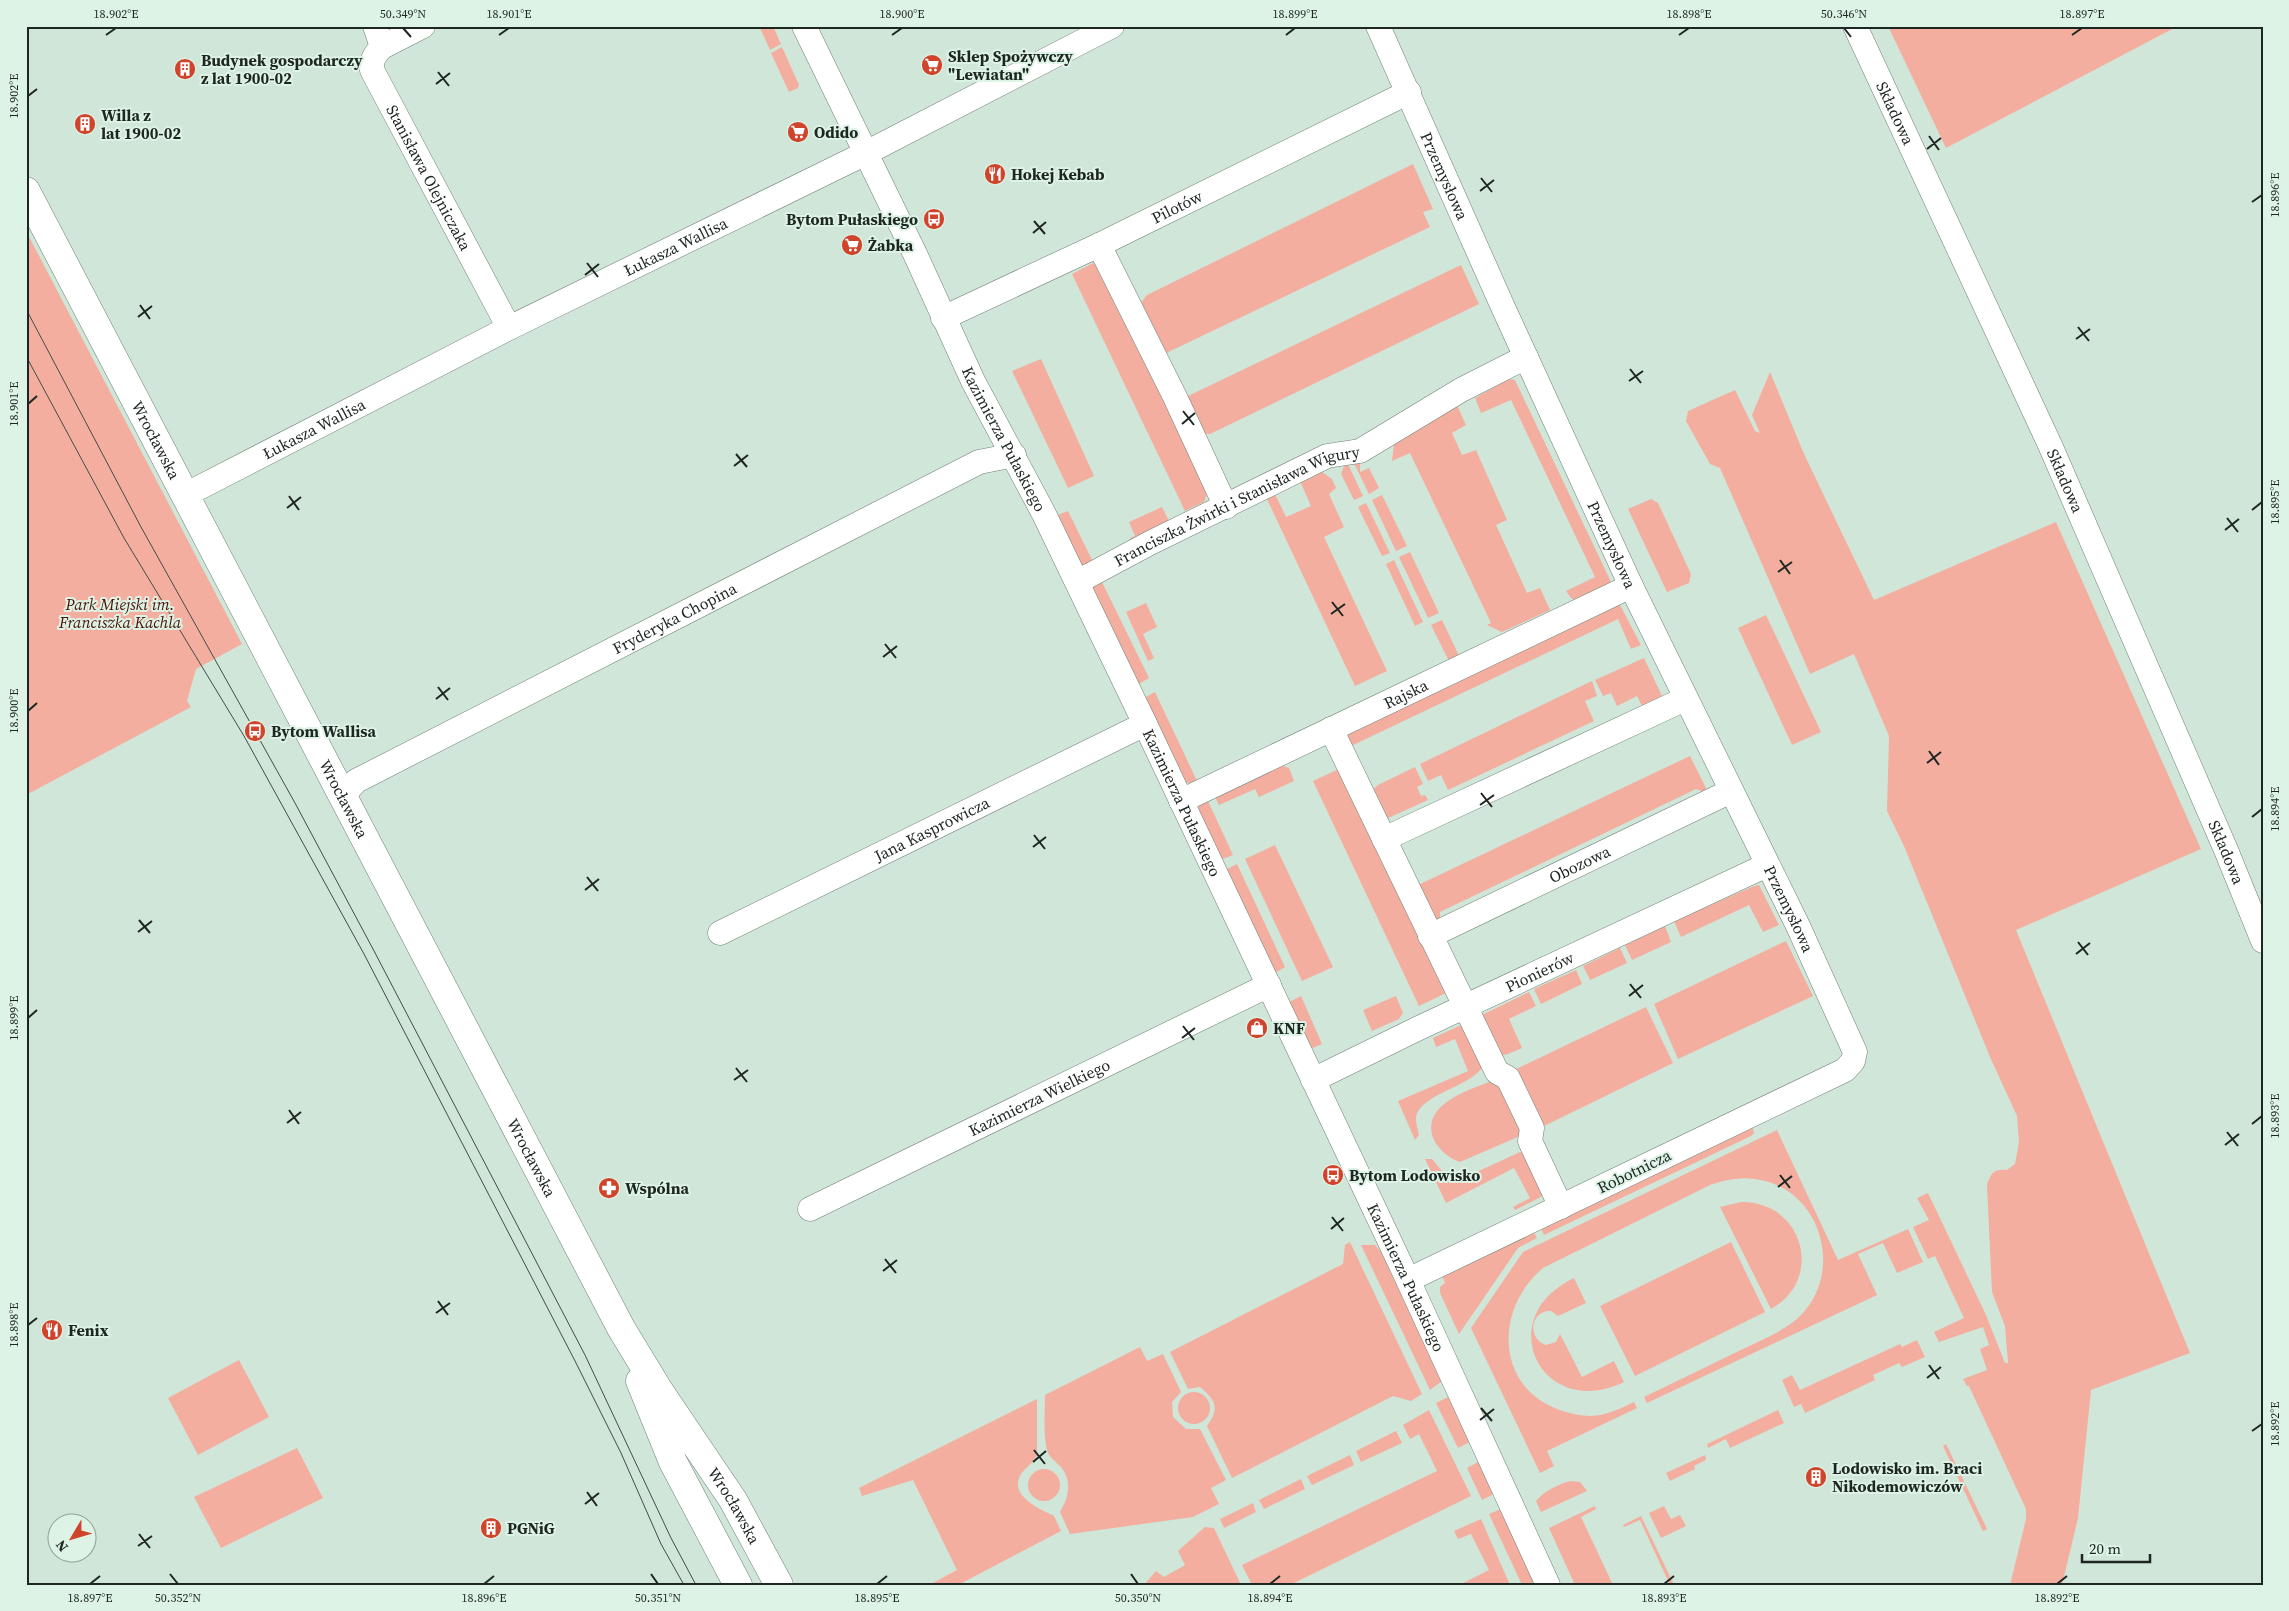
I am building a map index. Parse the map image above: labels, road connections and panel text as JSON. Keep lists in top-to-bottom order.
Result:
{
  "streets": {
    "main road": ["Wrocławska"],
    "street": [
      "Składowa",
      "Przemysłowa",
      "Stanisława Olejniczaka",
      "Pilotów",
      "Łukasza Wallisa",
      "Kazimierza Pułaskiego",
      "Franciszka Żwirki i Stanisława Wigury",
      "Fryderyka Chopina",
      "Rajska",
      "Jana Kasprowicza",
      "Obozowa",
      "Pionierów",
      "Kazimierza Wielkiego",
      "Robotnicza"
    ]
  },
  "crossings": [
    ["Przemysłowa", "Pilotów"],
    ["Przemysłowa", "Franciszka Żwirki i Stanisława Wigury"],
    ["Przemysłowa", "Rajska"],
    ["Przemysłowa", "Obozowa"],
    ["Przemysłowa", "Pionierów"],
    ["Przemysłowa", "Robotnicza"],
    ["Stanisława Olejniczaka", "Łukasza Wallisa"],
    ["Pilotów", "Kazimierza Pułaskiego"],
    ["Łukasza Wallisa", "Kazimierza Pułaskiego"],
    ["Łukasza Wallisa", "Wrocławska"],
    ["Kazimierza Pułaskiego", "Franciszka Żwirki i Stanisława Wigury"],
    ["Kazimierza Pułaskiego", "Fryderyka Chopina"],
    ["Kazimierza Pułaskiego", "Rajska"],
    ["Kazimierza Pułaskiego", "Jana Kasprowicza"],
    ["Kazimierza Pułaskiego", "Pionierów"],
    ["Kazimierza Pułaskiego", "Kazimierza Wielkiego"],
    ["Kazimierza Pułaskiego", "Robotnicza"],
    ["Wrocławska", "Fryderyka Chopina"]
  ],
  "parks": ["Park Miejski im. Franciszka Kachla"],
  "places": {
    "supermarket": ["Sklep Spożywczy \"Lewiatan\"", "Odido", "Żabka"],
    "building": [
      "Budynek gospodarczy z lat 1900-02",
      "Willa z lat 1900-02",
      "Lodowisko im. Braci Nikodemowiczów",
      "PGNiG"
    ],
    "restaurant": ["Hokej Kebab", "Fenix"],
    "bus stop": ["Bytom Pułaskiego", "Bytom Wallisa", "Bytom Lodowisko"],
    "shop": ["KNF"],
    "pharmacy": ["Wspólna"]
  },
  "scale_bar": "20 m",
  "north": "bottom left",
  "coordinates": [
    "18.902°E",
    "50.349°N",
    "18.901°E",
    "18.900°E",
    "18.899°E",
    "18.898°E",
    "50.346°N",
    "18.897°E",
    "18.896°E",
    "18.895°E",
    "18.894°E",
    "18.893°E",
    "18.892°E",
    "50.352°N",
    "50.351°N",
    "50.350°N"
  ]
}
